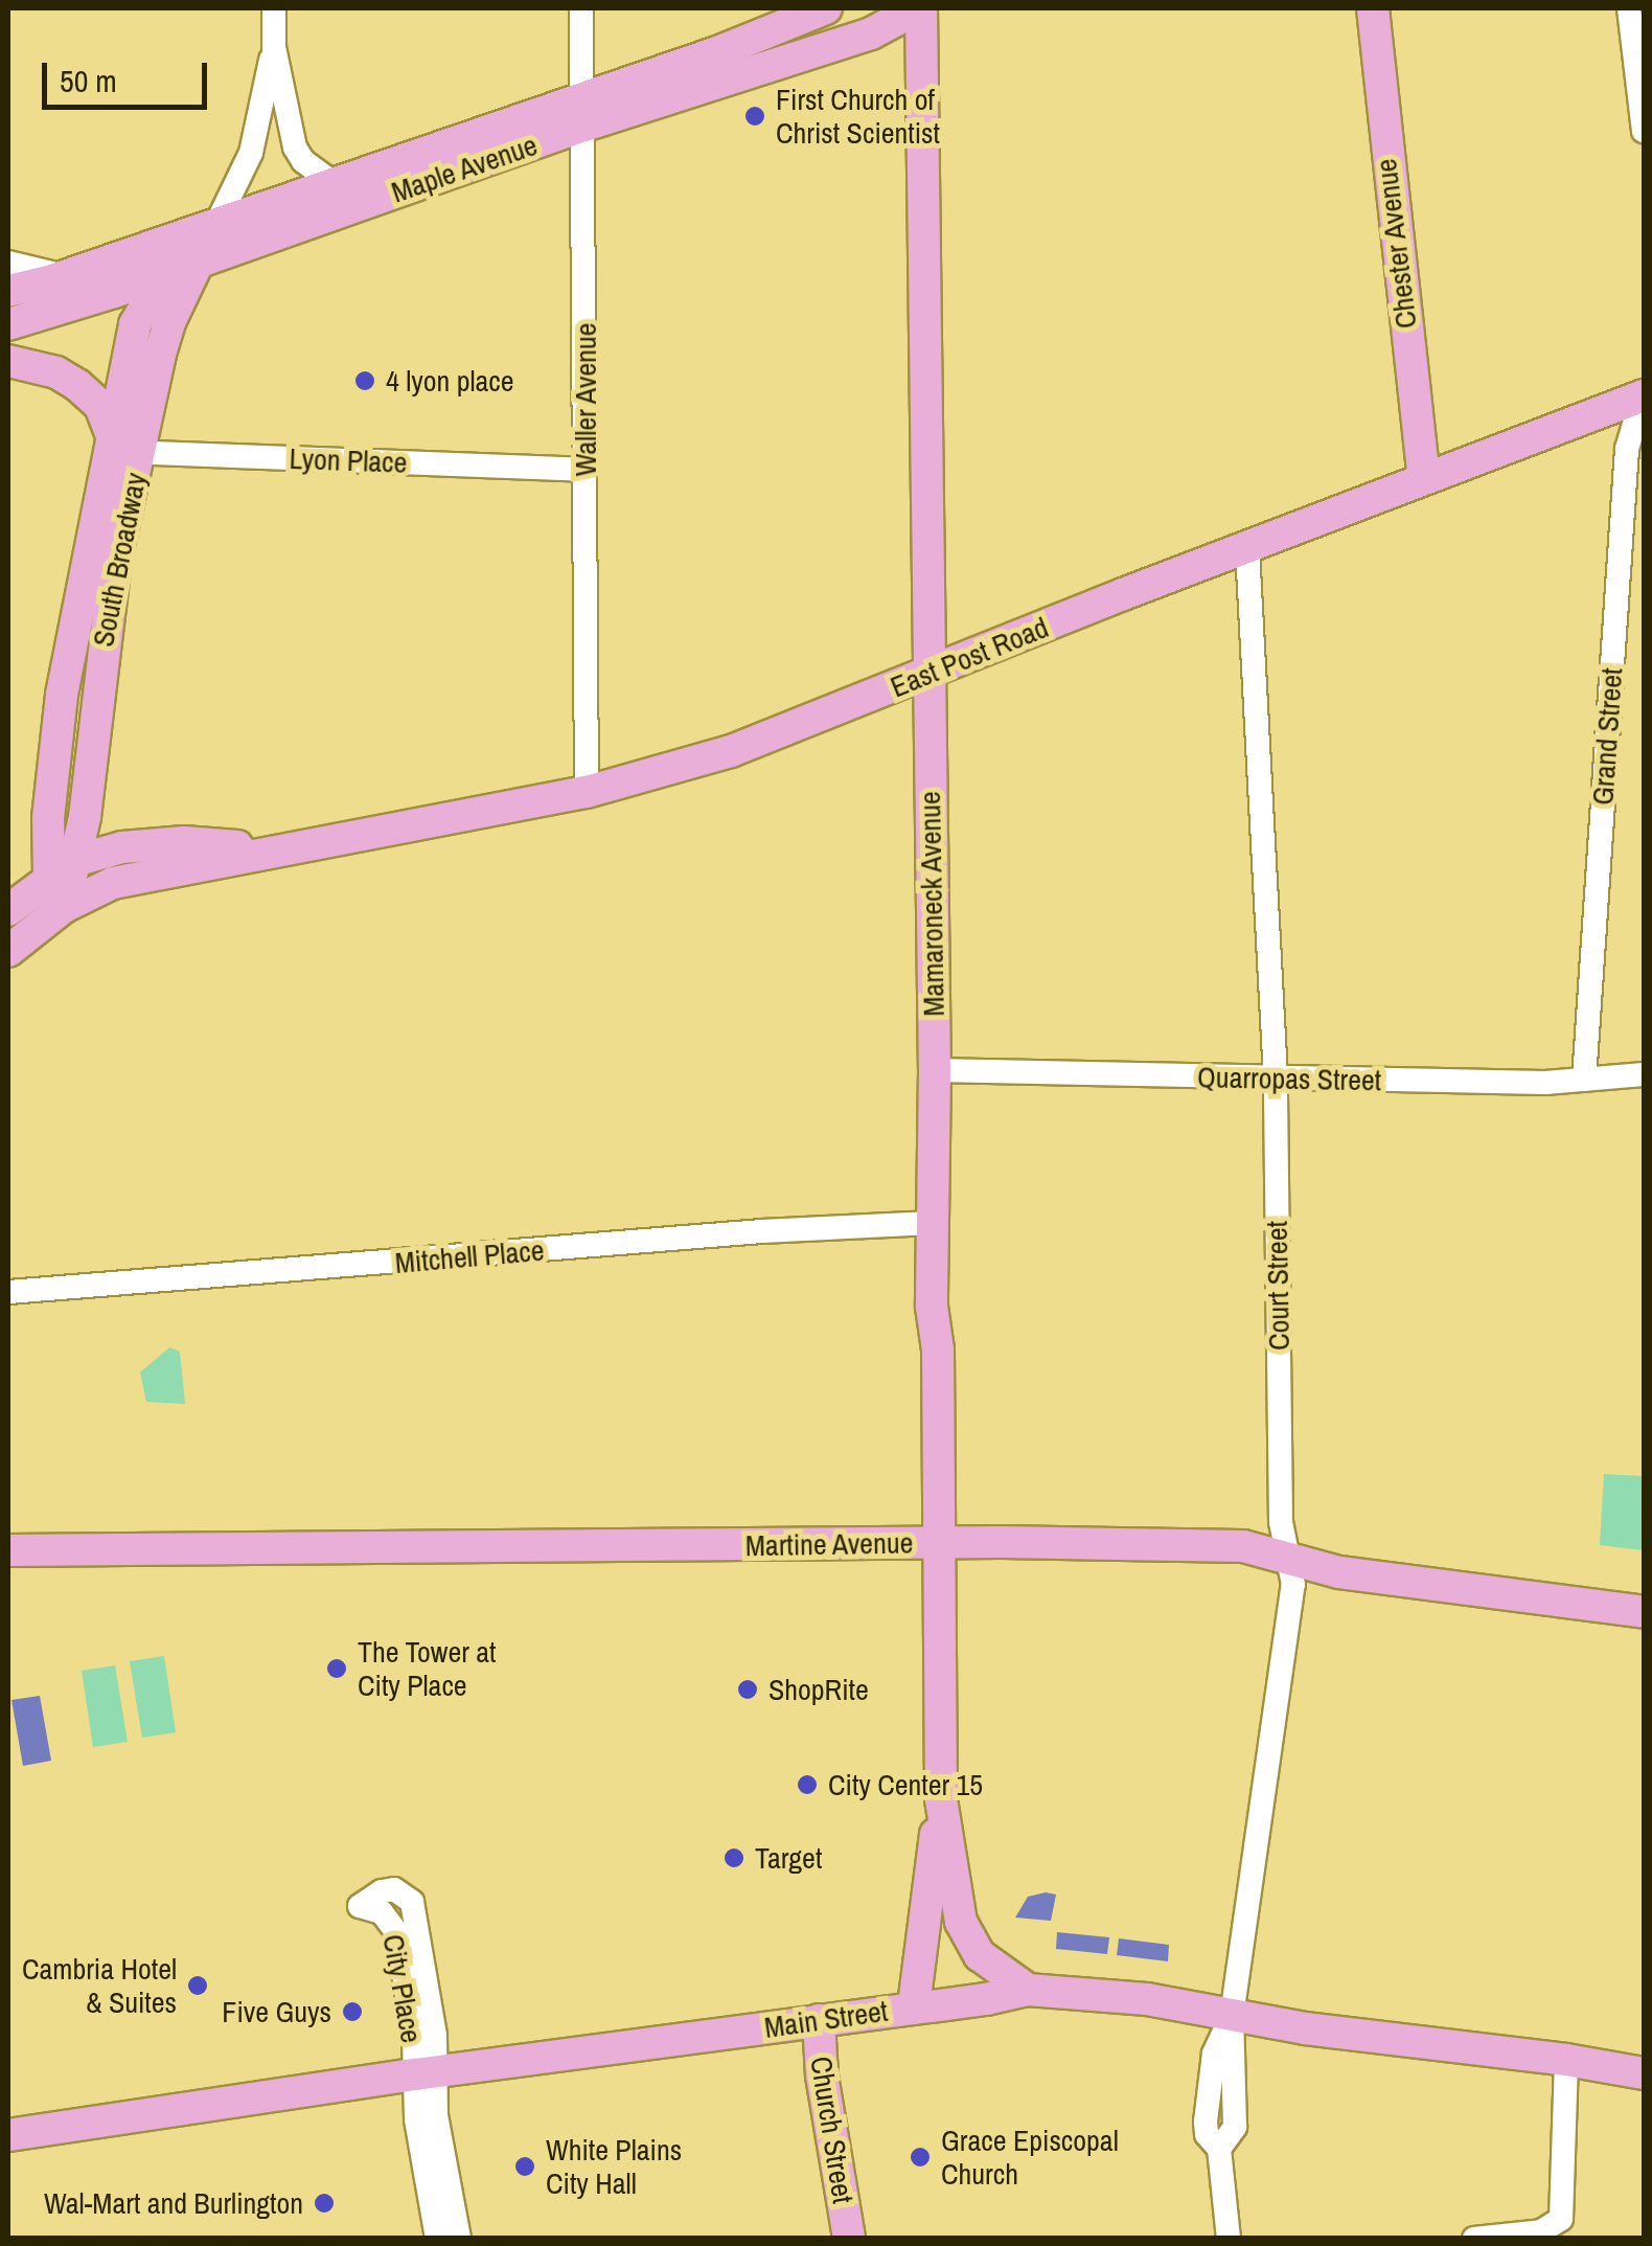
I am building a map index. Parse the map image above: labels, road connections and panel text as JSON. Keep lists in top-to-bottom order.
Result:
{
  "streets": {
    "main road": [
      "Maple Avenue",
      "Chester Avenue",
      "South Broadway",
      "East Post Road",
      "Mamaroneck Avenue",
      "Martine Avenue",
      "Main Street",
      "Church Street"
    ],
    "street": [
      "Waller Avenue",
      "Lyon Place",
      "Grand Street",
      "Quarropas Street",
      "Mitchell Place",
      "Court Street",
      "City Place"
    ]
  },
  "crossings": [
    ["Maple Avenue", "Waller Avenue"],
    ["Maple Avenue", "South Broadway"],
    ["Maple Avenue", "Mamaroneck Avenue"],
    ["Chester Avenue", "East Post Road"],
    ["Waller Avenue", "Lyon Place"],
    ["Waller Avenue", "East Post Road"],
    ["Lyon Place", "South Broadway"],
    ["South Broadway", "East Post Road"],
    ["East Post Road", "Grand Street"],
    ["East Post Road", "Mamaroneck Avenue"],
    ["East Post Road", "Court Street"],
    ["Grand Street", "Quarropas Street"],
    ["Mamaroneck Avenue", "Quarropas Street"],
    ["Mamaroneck Avenue", "Mitchell Place"],
    ["Mamaroneck Avenue", "Martine Avenue"],
    ["Mamaroneck Avenue", "Main Street"],
    ["Quarropas Street", "Court Street"],
    ["Court Street", "Martine Avenue"],
    ["Court Street", "Main Street"],
    ["City Place", "Main Street"],
    ["Main Street", "Church Street"]
  ],
  "places": [
    "First Church of Christ Scientist",
    "4 lyon place",
    "The Tower at City Place",
    "ShopRite",
    "City Center 15",
    "Target",
    "Cambria Hotel & Suites",
    "Five Guys",
    "Grace Episcopal Church",
    "White Plains City Hall",
    "Wal-Mart and Burlington"
  ],
  "scale_bar": "50 m"
}
